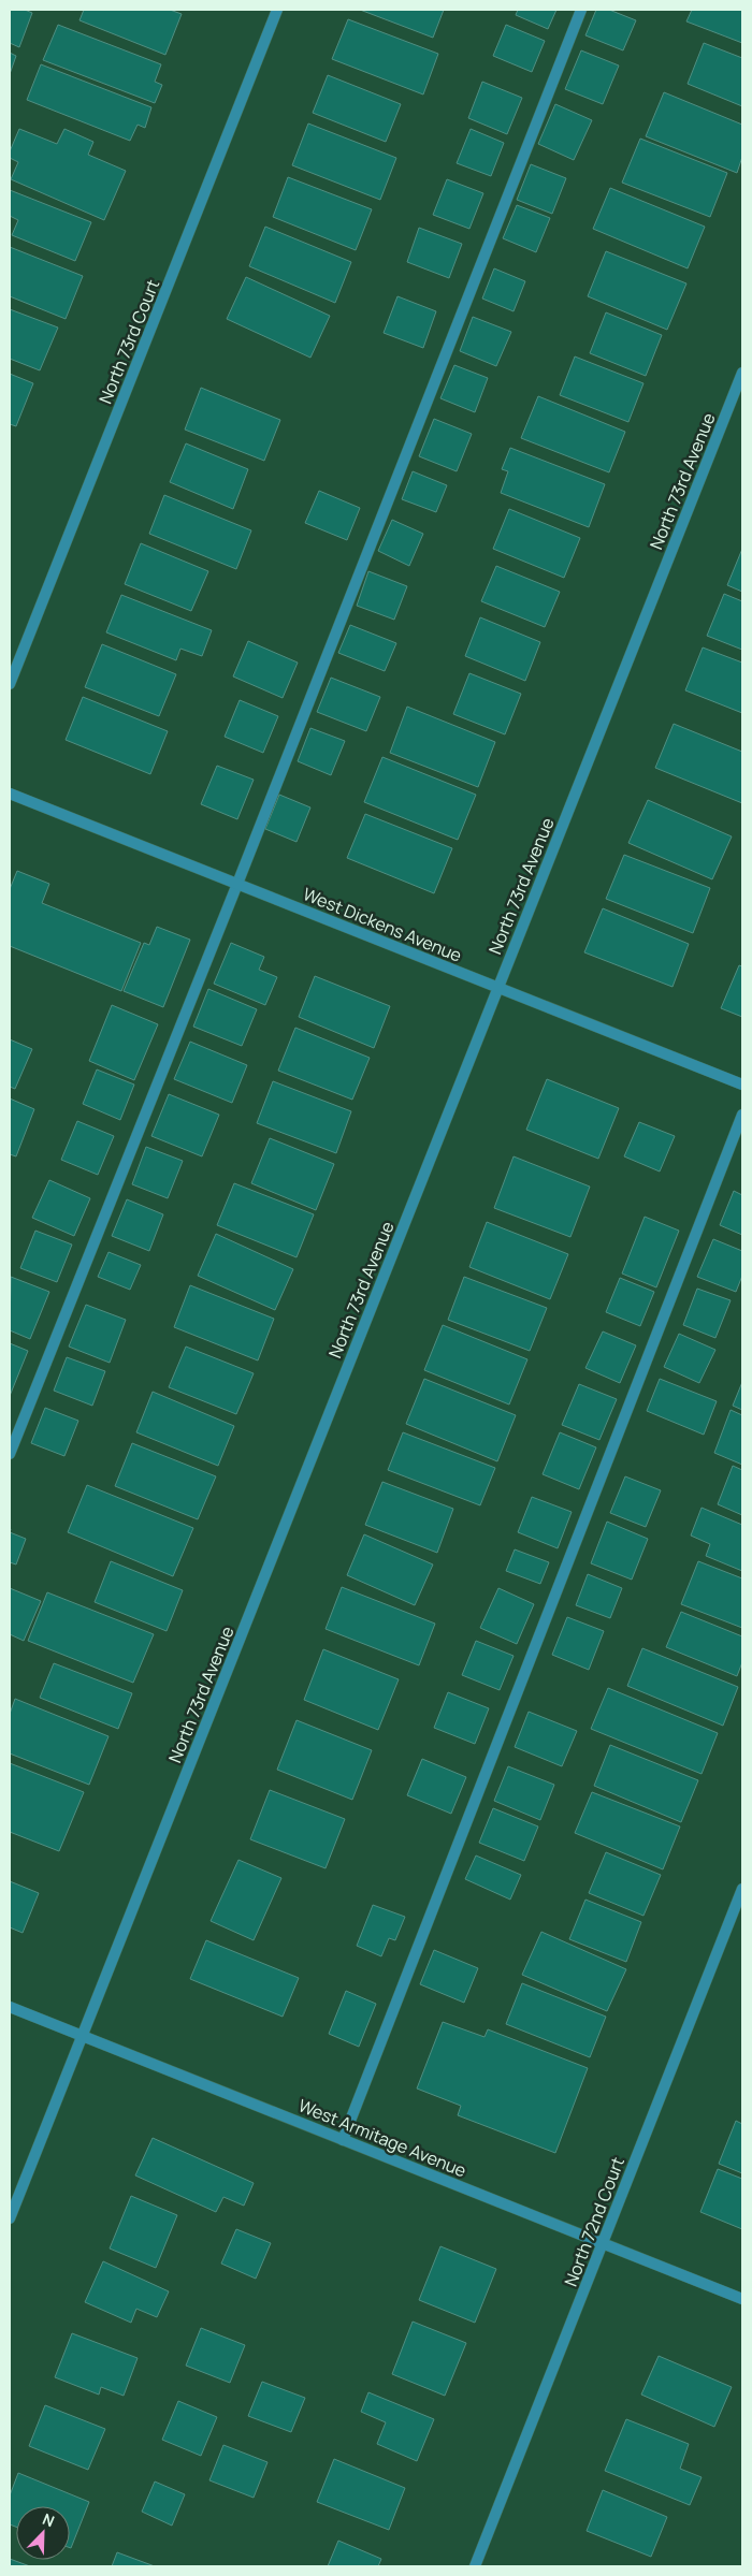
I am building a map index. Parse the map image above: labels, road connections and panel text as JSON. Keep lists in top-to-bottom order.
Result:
{
  "streets": {
    "street": [
      "North 73rd Court",
      "North 73rd Avenue",
      "West Dickens Avenue",
      "West Armitage Avenue",
      "North 72nd Court"
    ]
  },
  "crossings": [
    ["North 73rd Avenue", "West Dickens Avenue"],
    ["North 73rd Avenue", "West Armitage Avenue"],
    ["West Armitage Avenue", "North 72nd Court"]
  ],
  "north": "top right"
}
